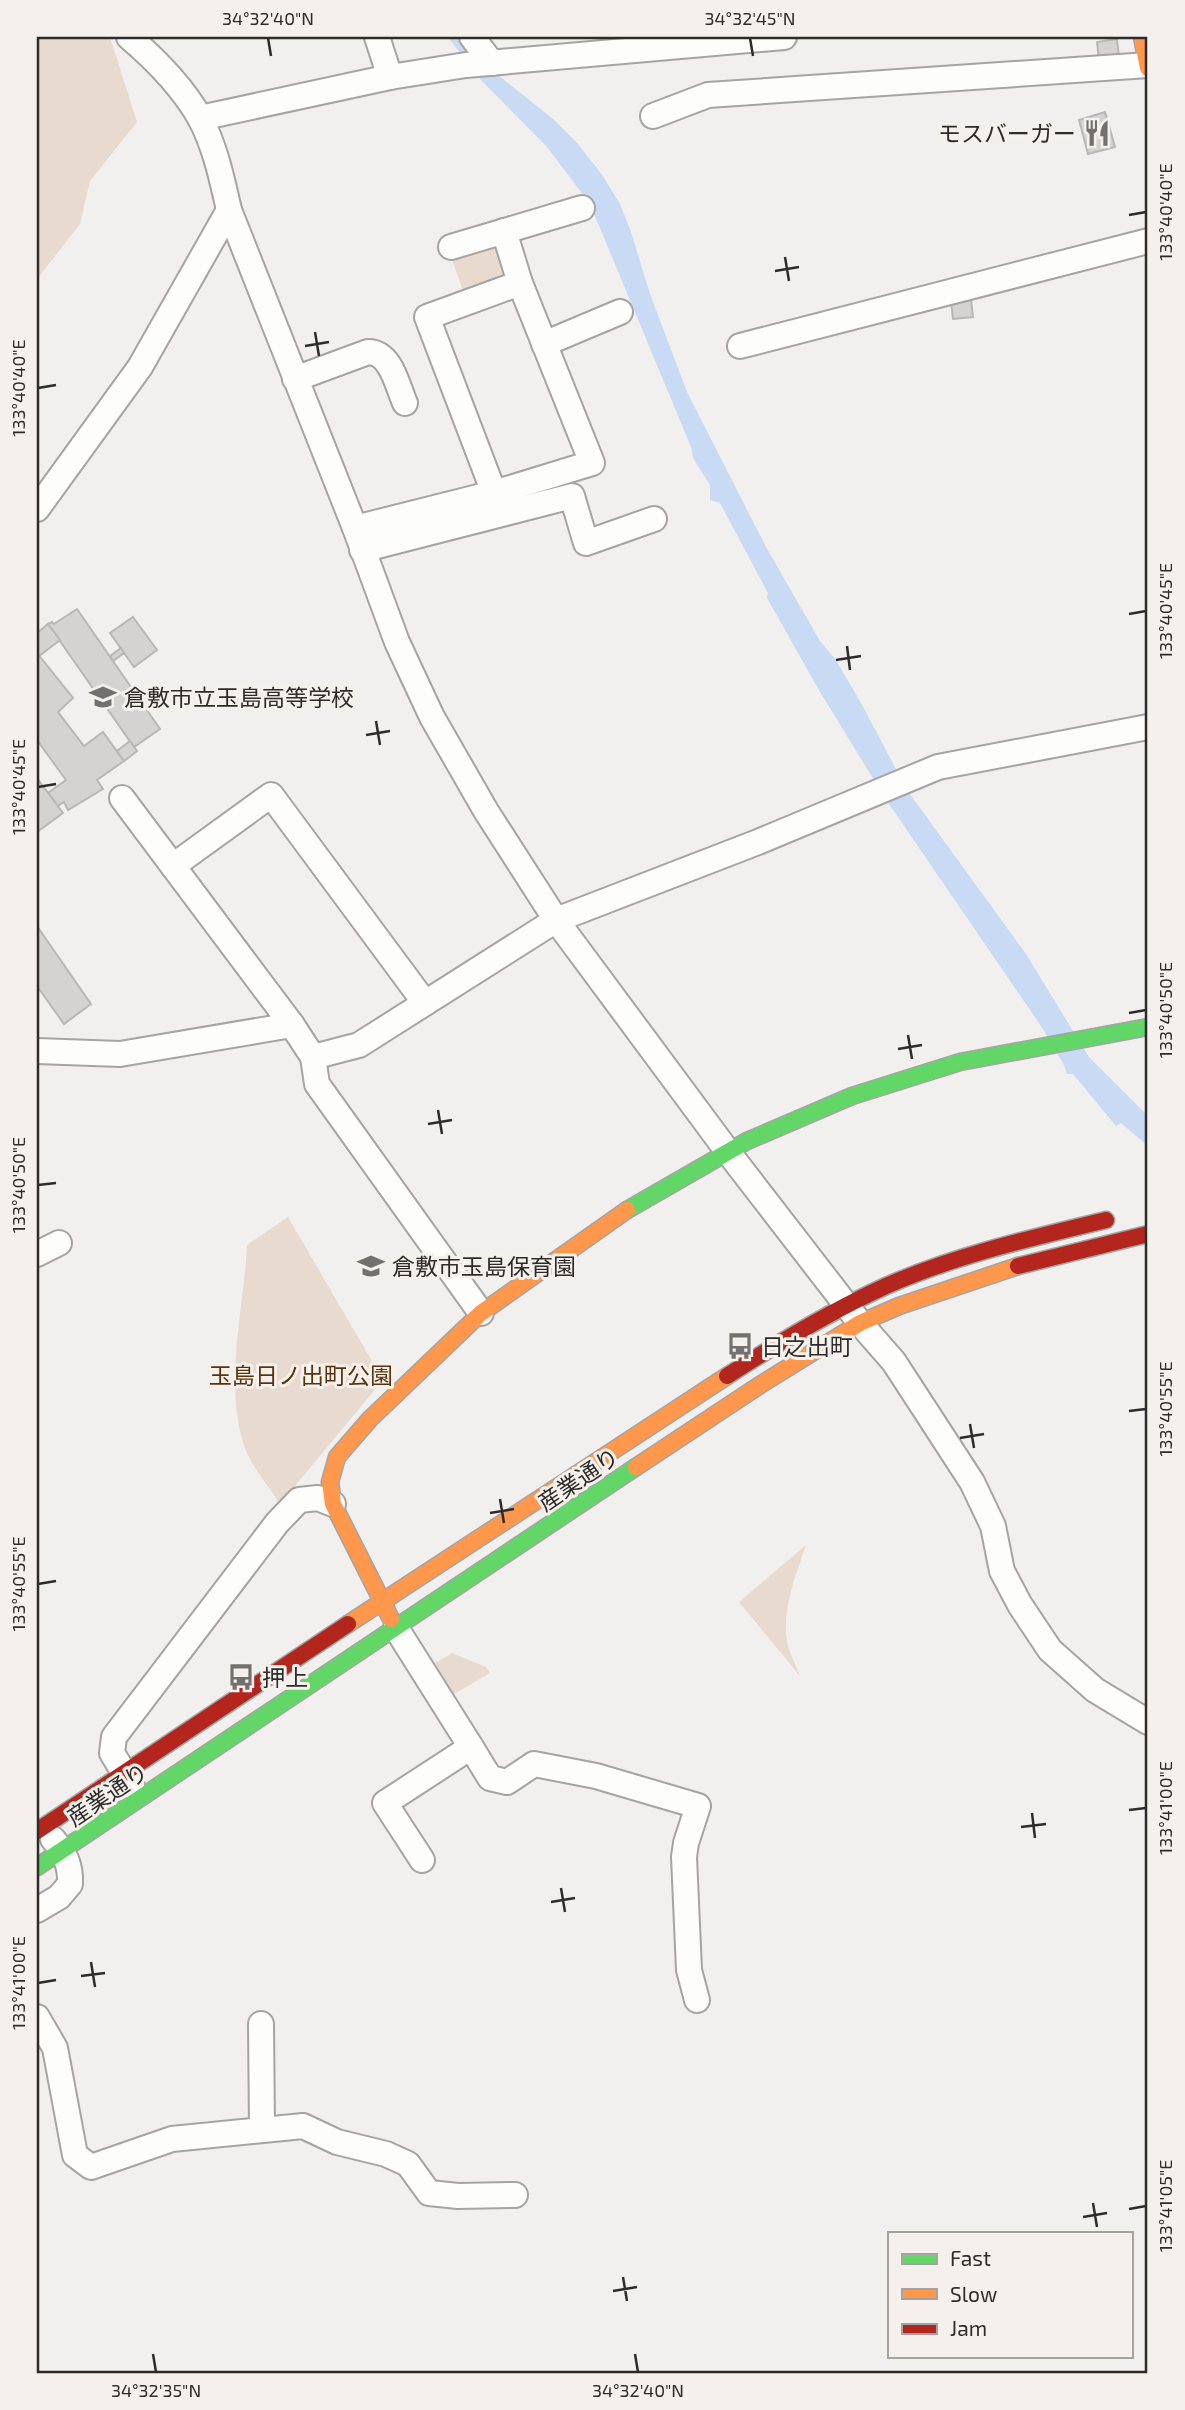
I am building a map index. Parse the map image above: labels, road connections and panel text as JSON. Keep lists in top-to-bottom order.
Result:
{
  "streets": {
    "main road": ["産業通り"]
  },
  "parks": ["玉島日ノ出町公園"],
  "places": {
    "restaurant": ["モスバーガー"],
    "school or university": ["倉敷市立玉島高等学校", "倉敷市玉島保育園"],
    "bus stop": ["日之出町", "押上"]
  },
  "legend": ["Fast", "Slow", "Jam"],
  "coordinates": [
    "34°32'40\"N",
    "34°32'45\"N",
    "133°40'40\"E",
    "133°40'45\"E",
    "133°40'50\"E",
    "133°40'55\"E",
    "133°41'00\"E",
    "133°41'05\"E",
    "34°32'35\"N"
  ]
}
